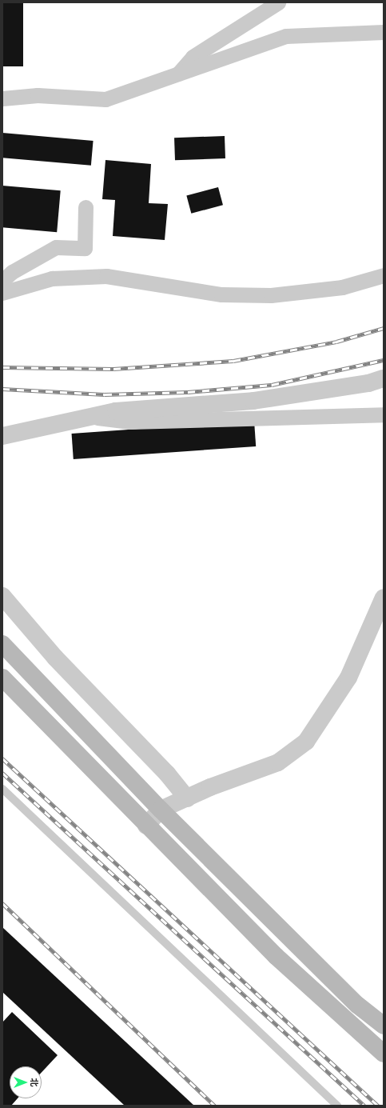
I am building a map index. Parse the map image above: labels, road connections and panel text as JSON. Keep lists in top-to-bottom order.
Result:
{
  "north": "right"
}
